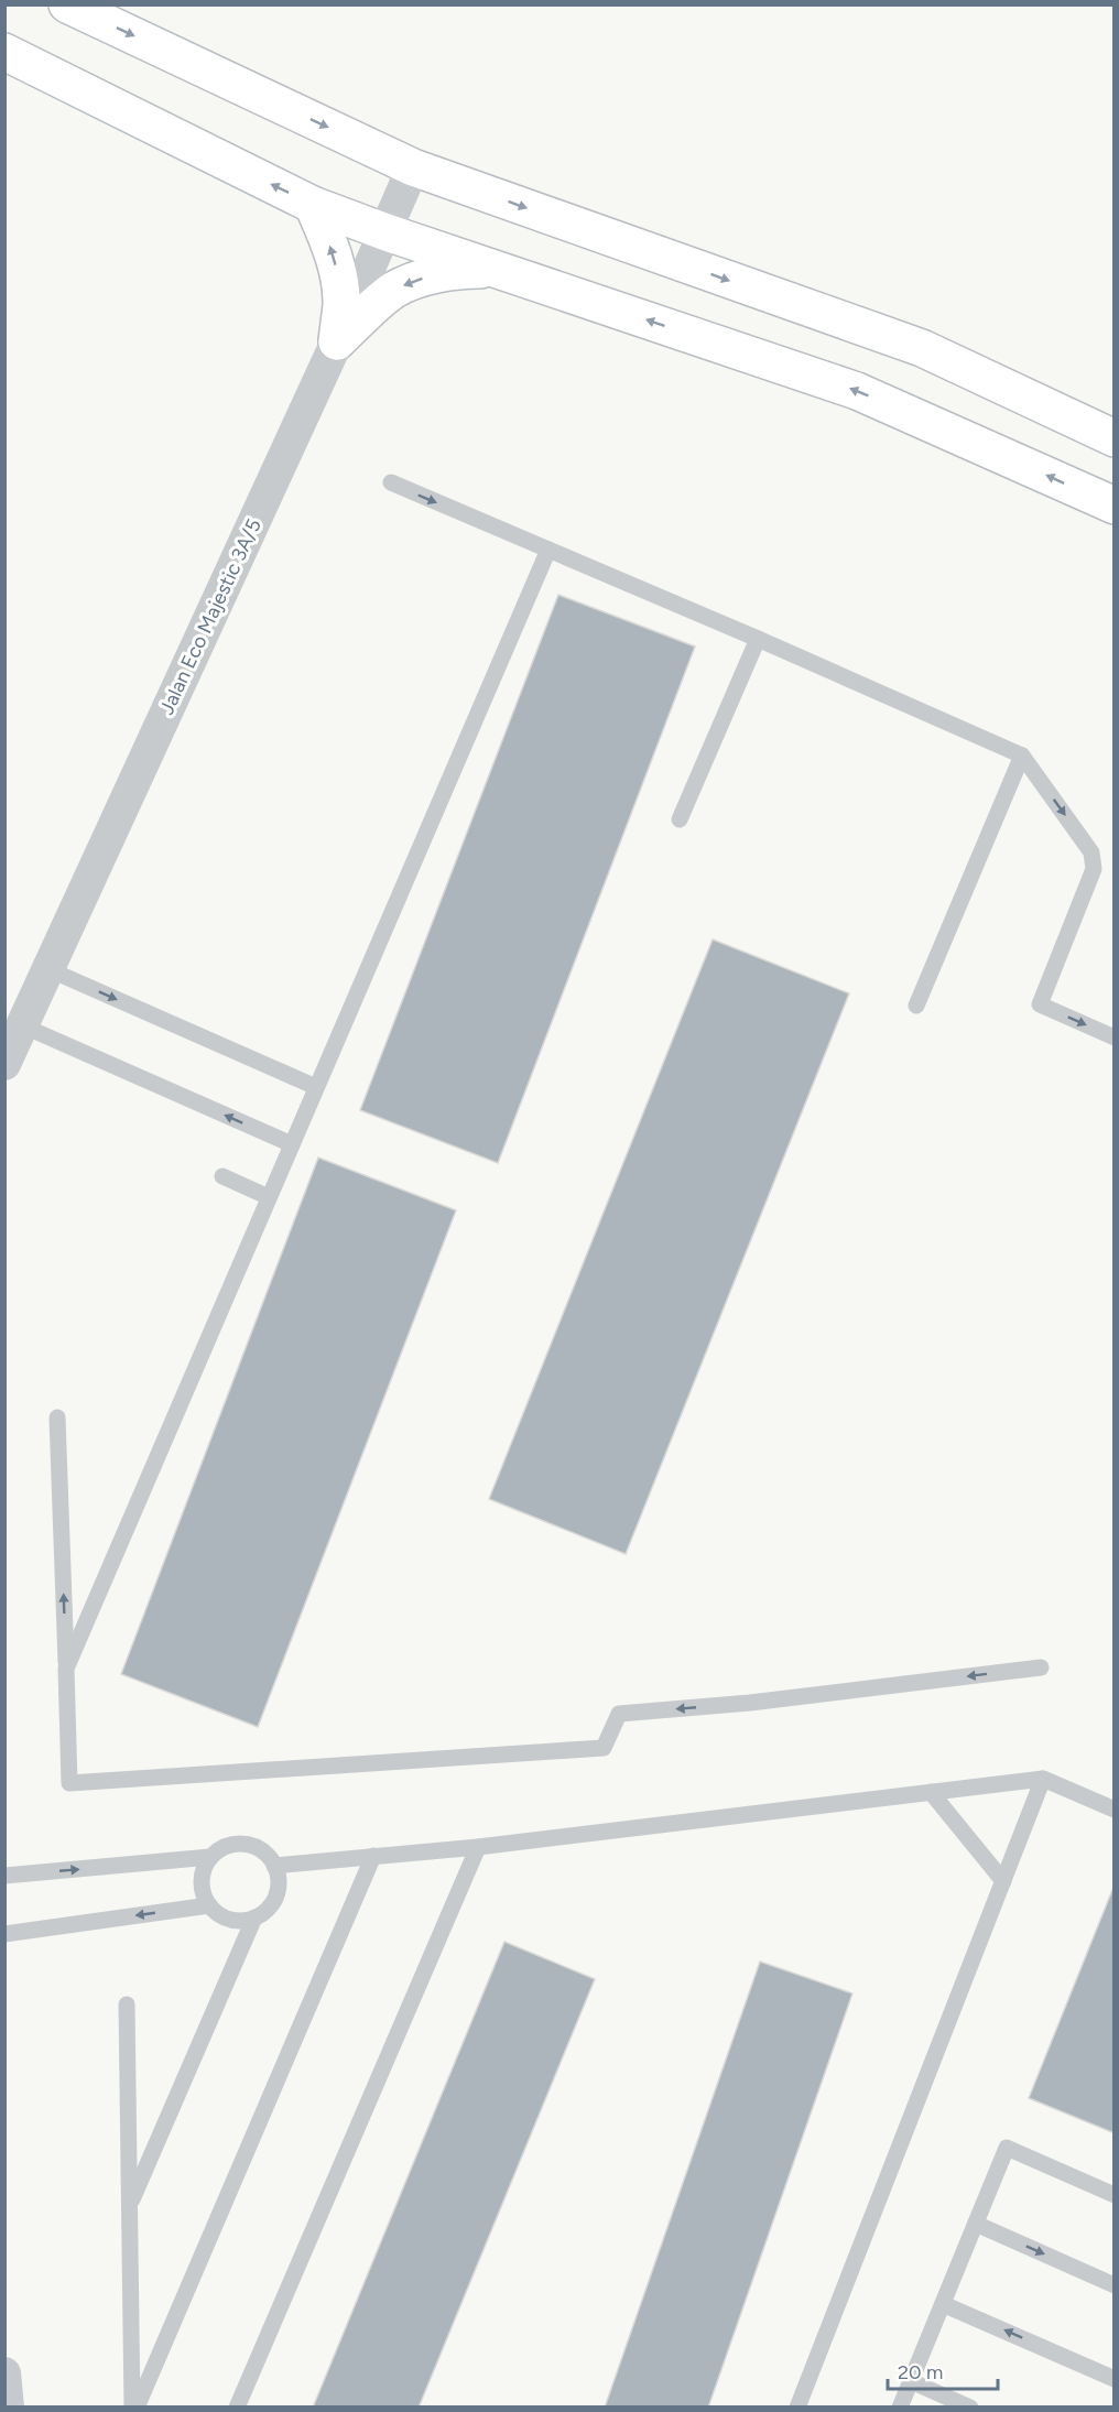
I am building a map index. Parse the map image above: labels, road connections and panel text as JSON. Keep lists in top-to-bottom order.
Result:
{
  "streets": {
    "street": ["Jalan Eco Majestic 3A/5"]
  },
  "scale_bar": "20 m"
}
